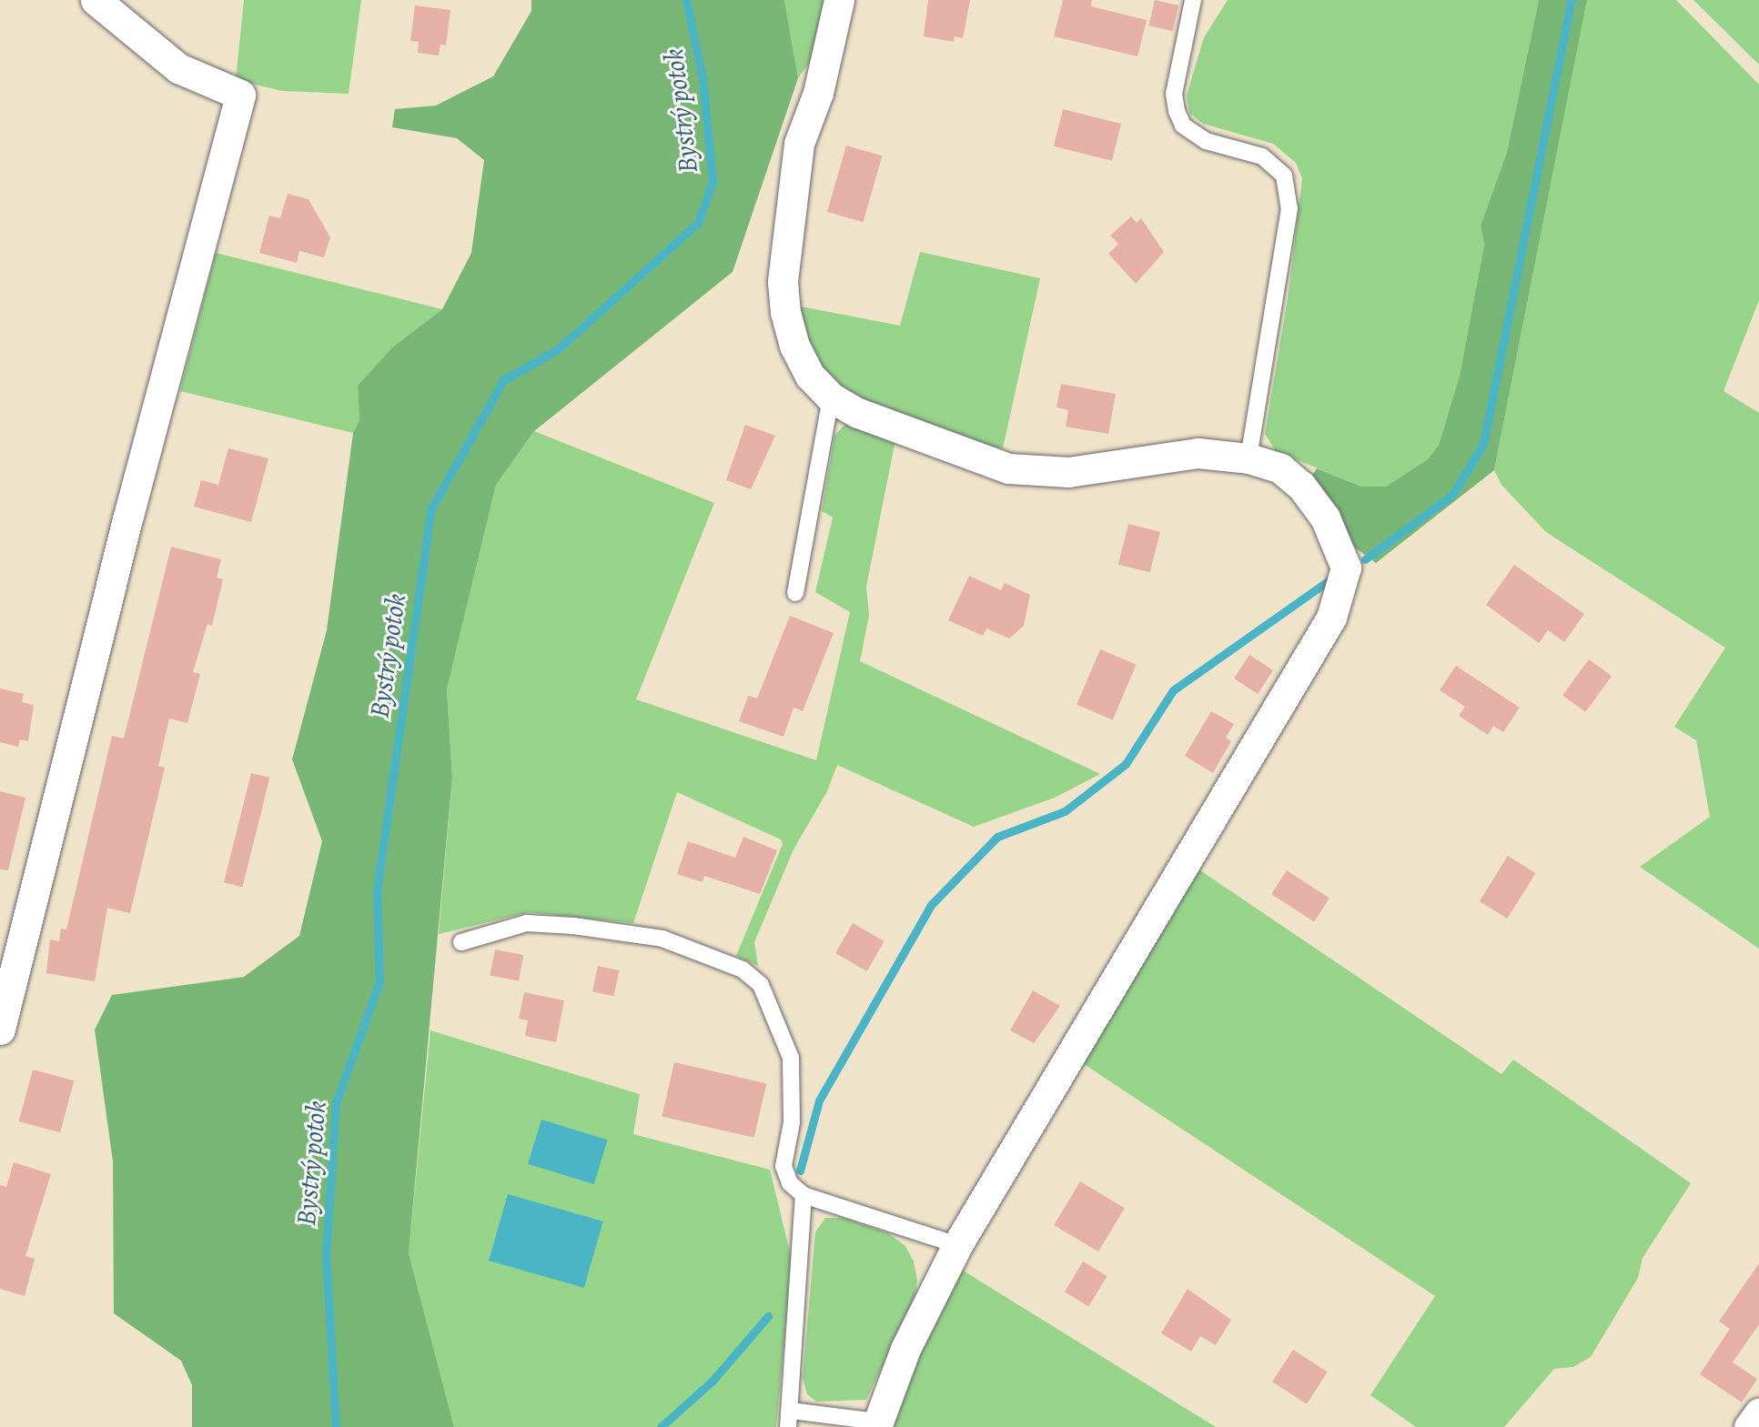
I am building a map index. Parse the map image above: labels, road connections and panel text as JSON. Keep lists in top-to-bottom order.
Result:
{
  "water": ["Bystrý potok"]
}
